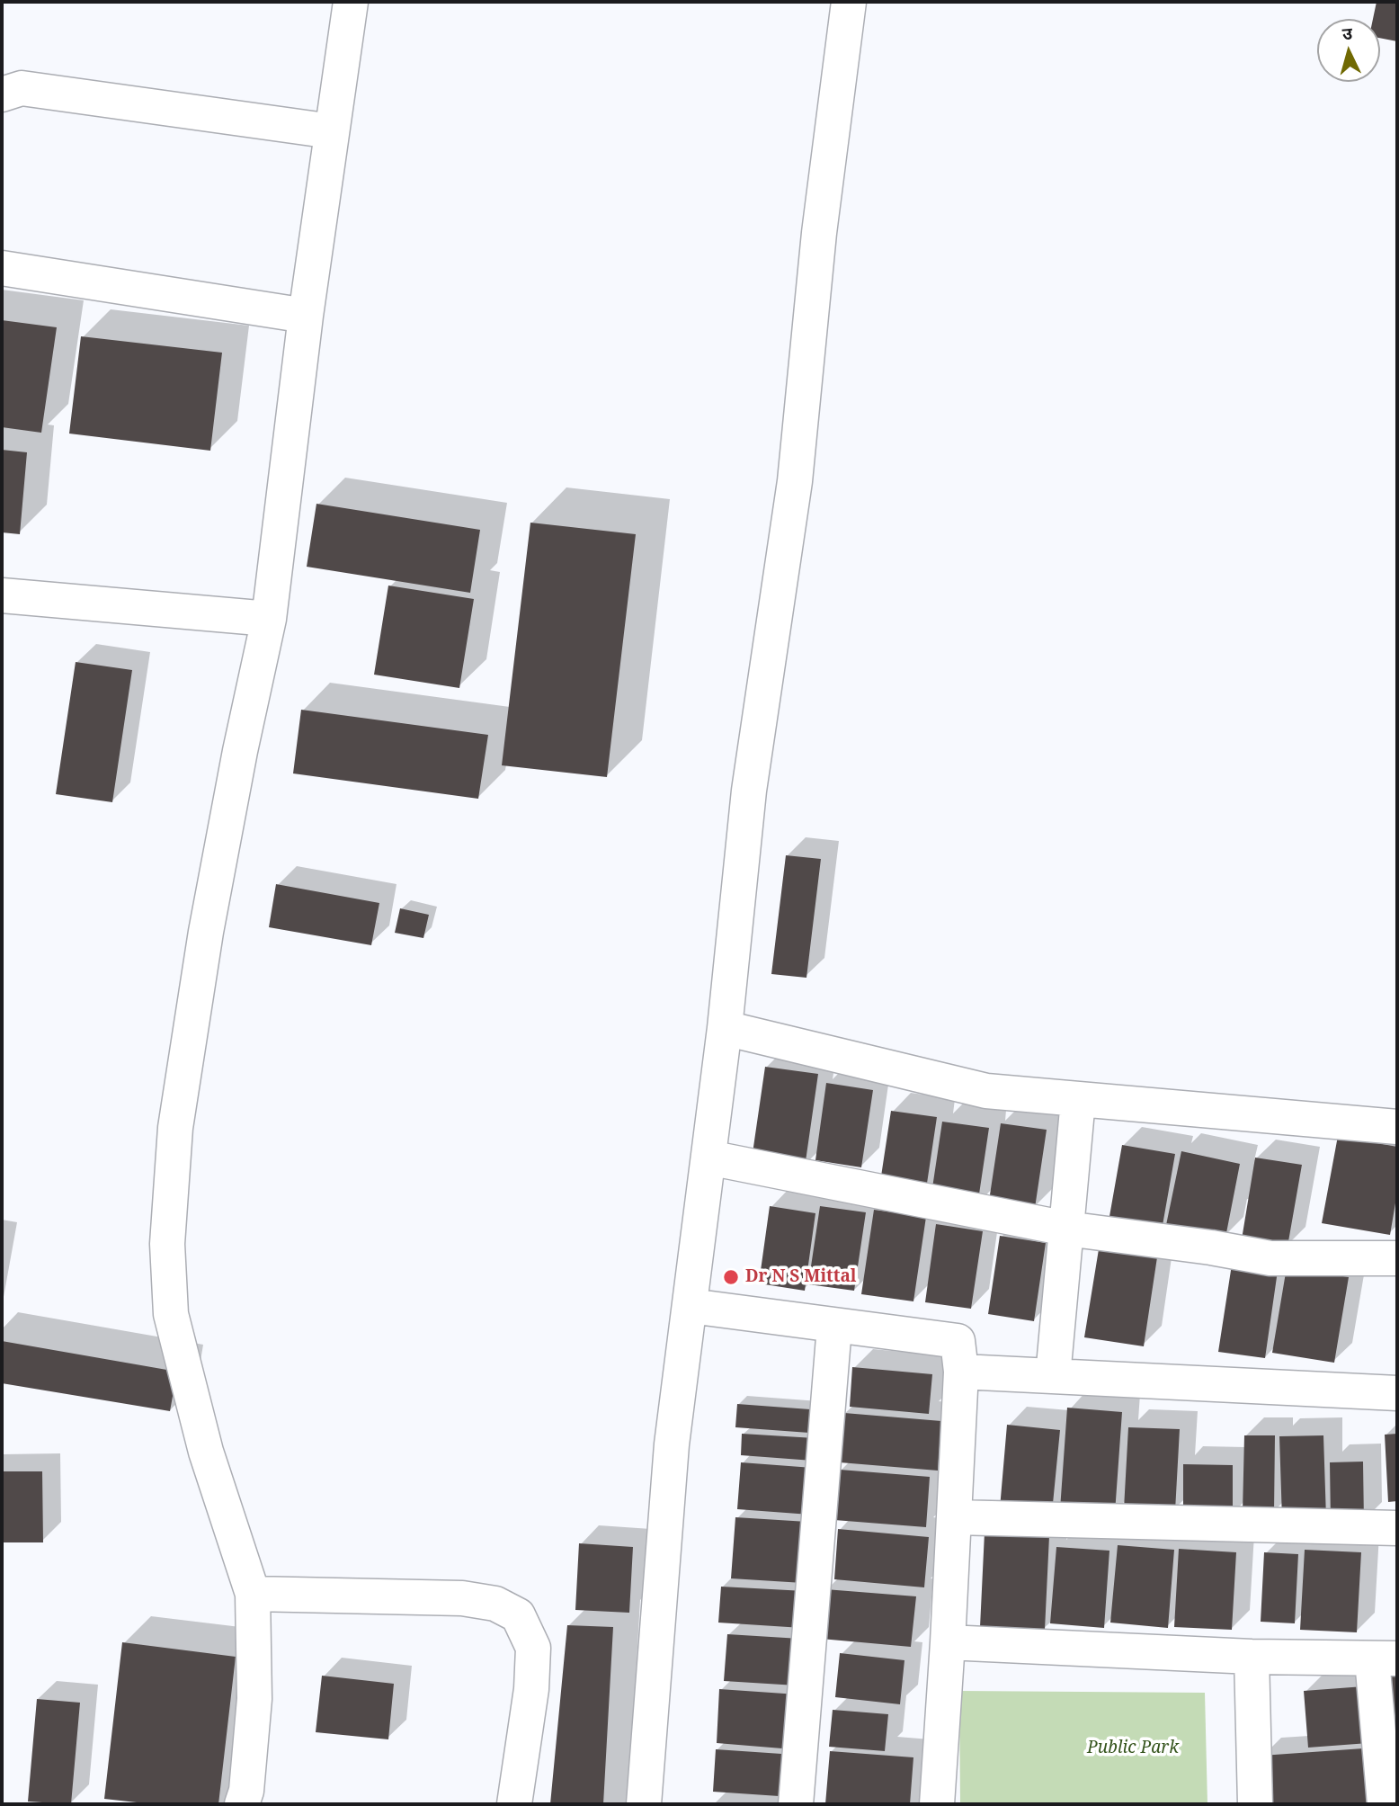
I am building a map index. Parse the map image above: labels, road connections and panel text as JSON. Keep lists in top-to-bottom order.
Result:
{
  "parks": ["Public Park"],
  "places": ["Dr N S Mittal"],
  "north": "top"
}
